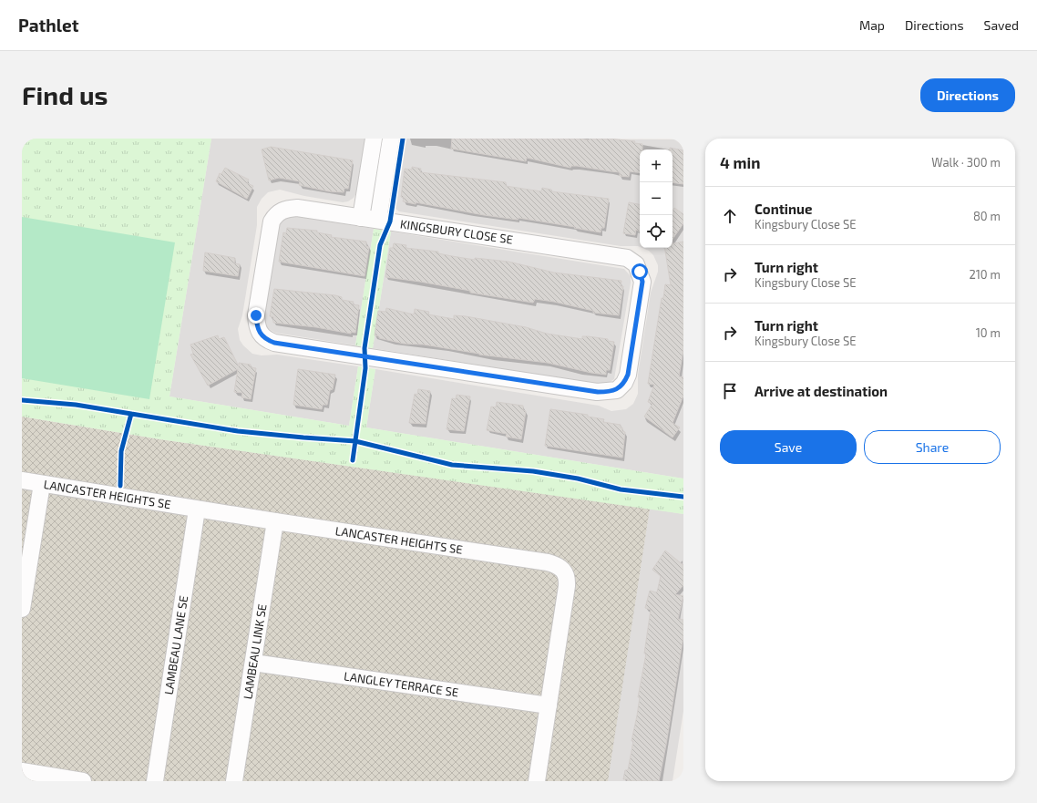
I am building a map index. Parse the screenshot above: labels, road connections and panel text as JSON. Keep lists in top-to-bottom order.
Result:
{
  "streets": {
    "street": [
      "KINGSBURY CLOSE SE",
      "LANCASTER HEIGHTS SE",
      "LAMBEAU LANE SE",
      "LAMBEAU LINK SE",
      "LANGLEY TERRACE SE"
    ]
  },
  "crossings": [
    ["LANCASTER HEIGHTS SE", "LAMBEAU LANE SE"],
    ["LANCASTER HEIGHTS SE", "LAMBEAU LINK SE"],
    ["LANCASTER HEIGHTS SE", "LANGLEY TERRACE SE"],
    ["LAMBEAU LINK SE", "LANGLEY TERRACE SE"]
  ],
  "page": {
    "header": "Pathlet",
    "nav": ["Map", "Directions", "Saved"],
    "buttons": [
      "Directions",
      ["Save", "Share"]
    ],
    "title": "Find us",
    "heading": ["4 min", "Walk · 300 m"],
    "map_buttons": ["+", "−"],
    "list": [
      ["Continue", "Kingsbury Close SE", "80 m"],
      ["Turn right", "Kingsbury Close SE", "210 m"],
      ["Turn right", "Kingsbury Close SE", "10 m"],
      "Arrive at destination"
    ]
  }
}
